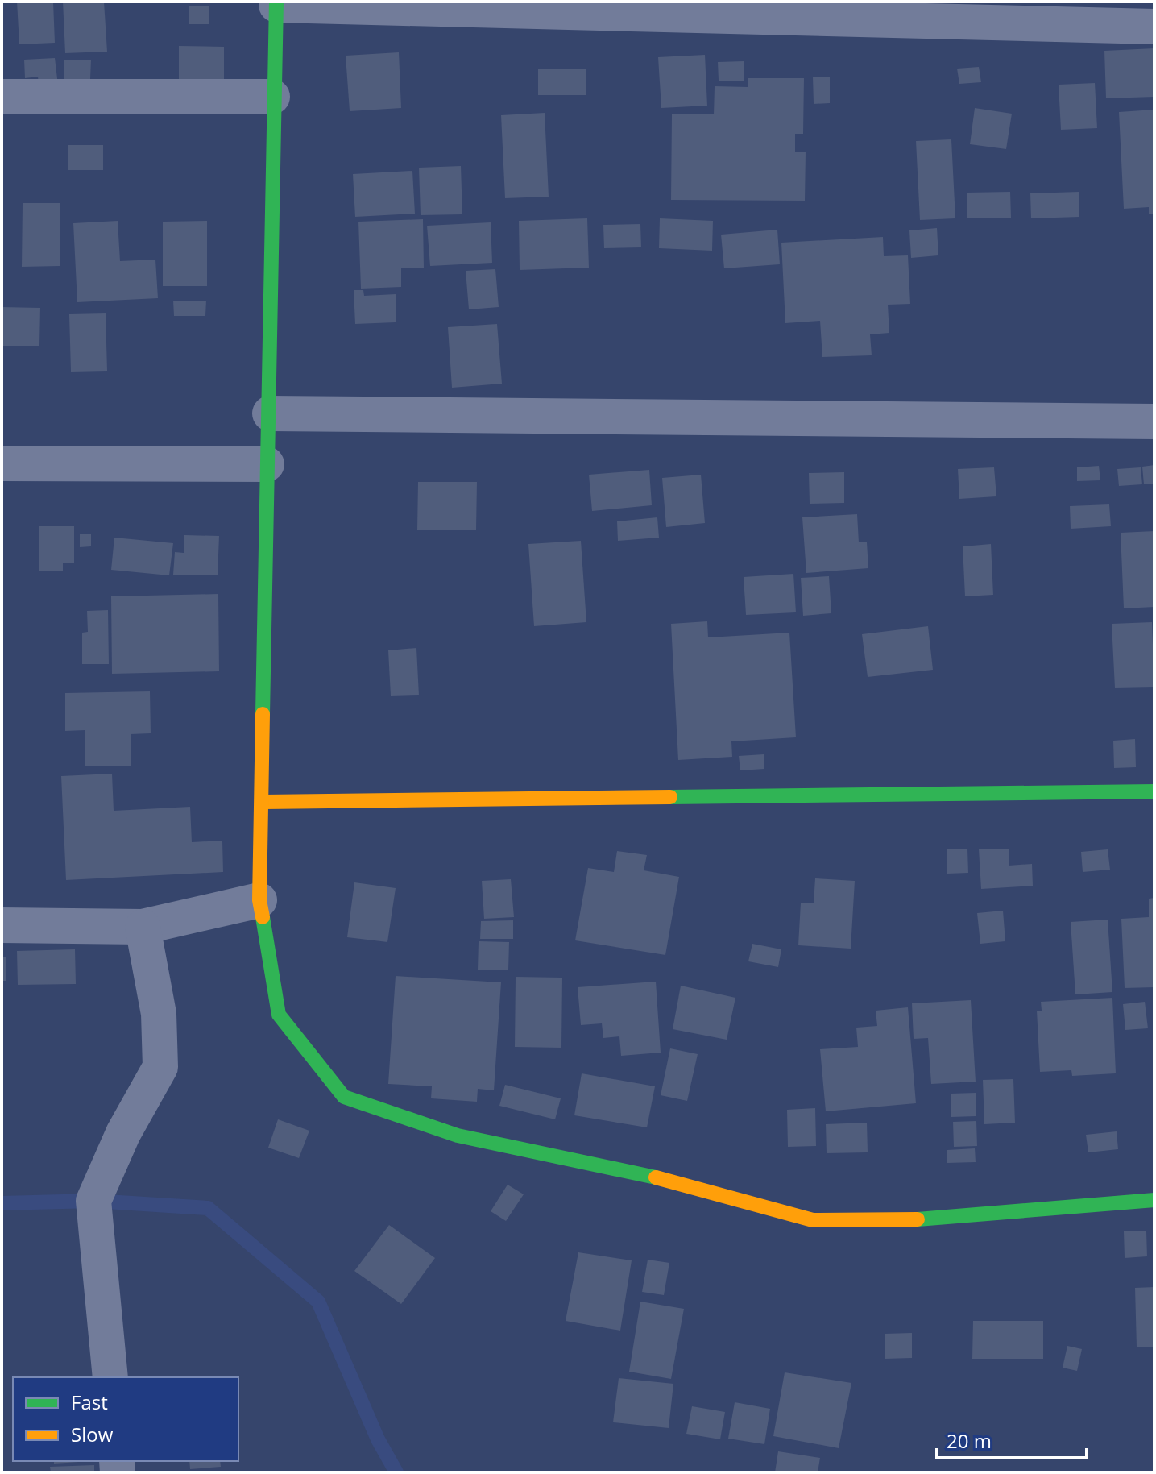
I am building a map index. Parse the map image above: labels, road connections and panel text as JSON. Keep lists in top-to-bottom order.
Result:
{
  "legend": ["Fast", "Slow"],
  "scale_bar": "20 m"
}
